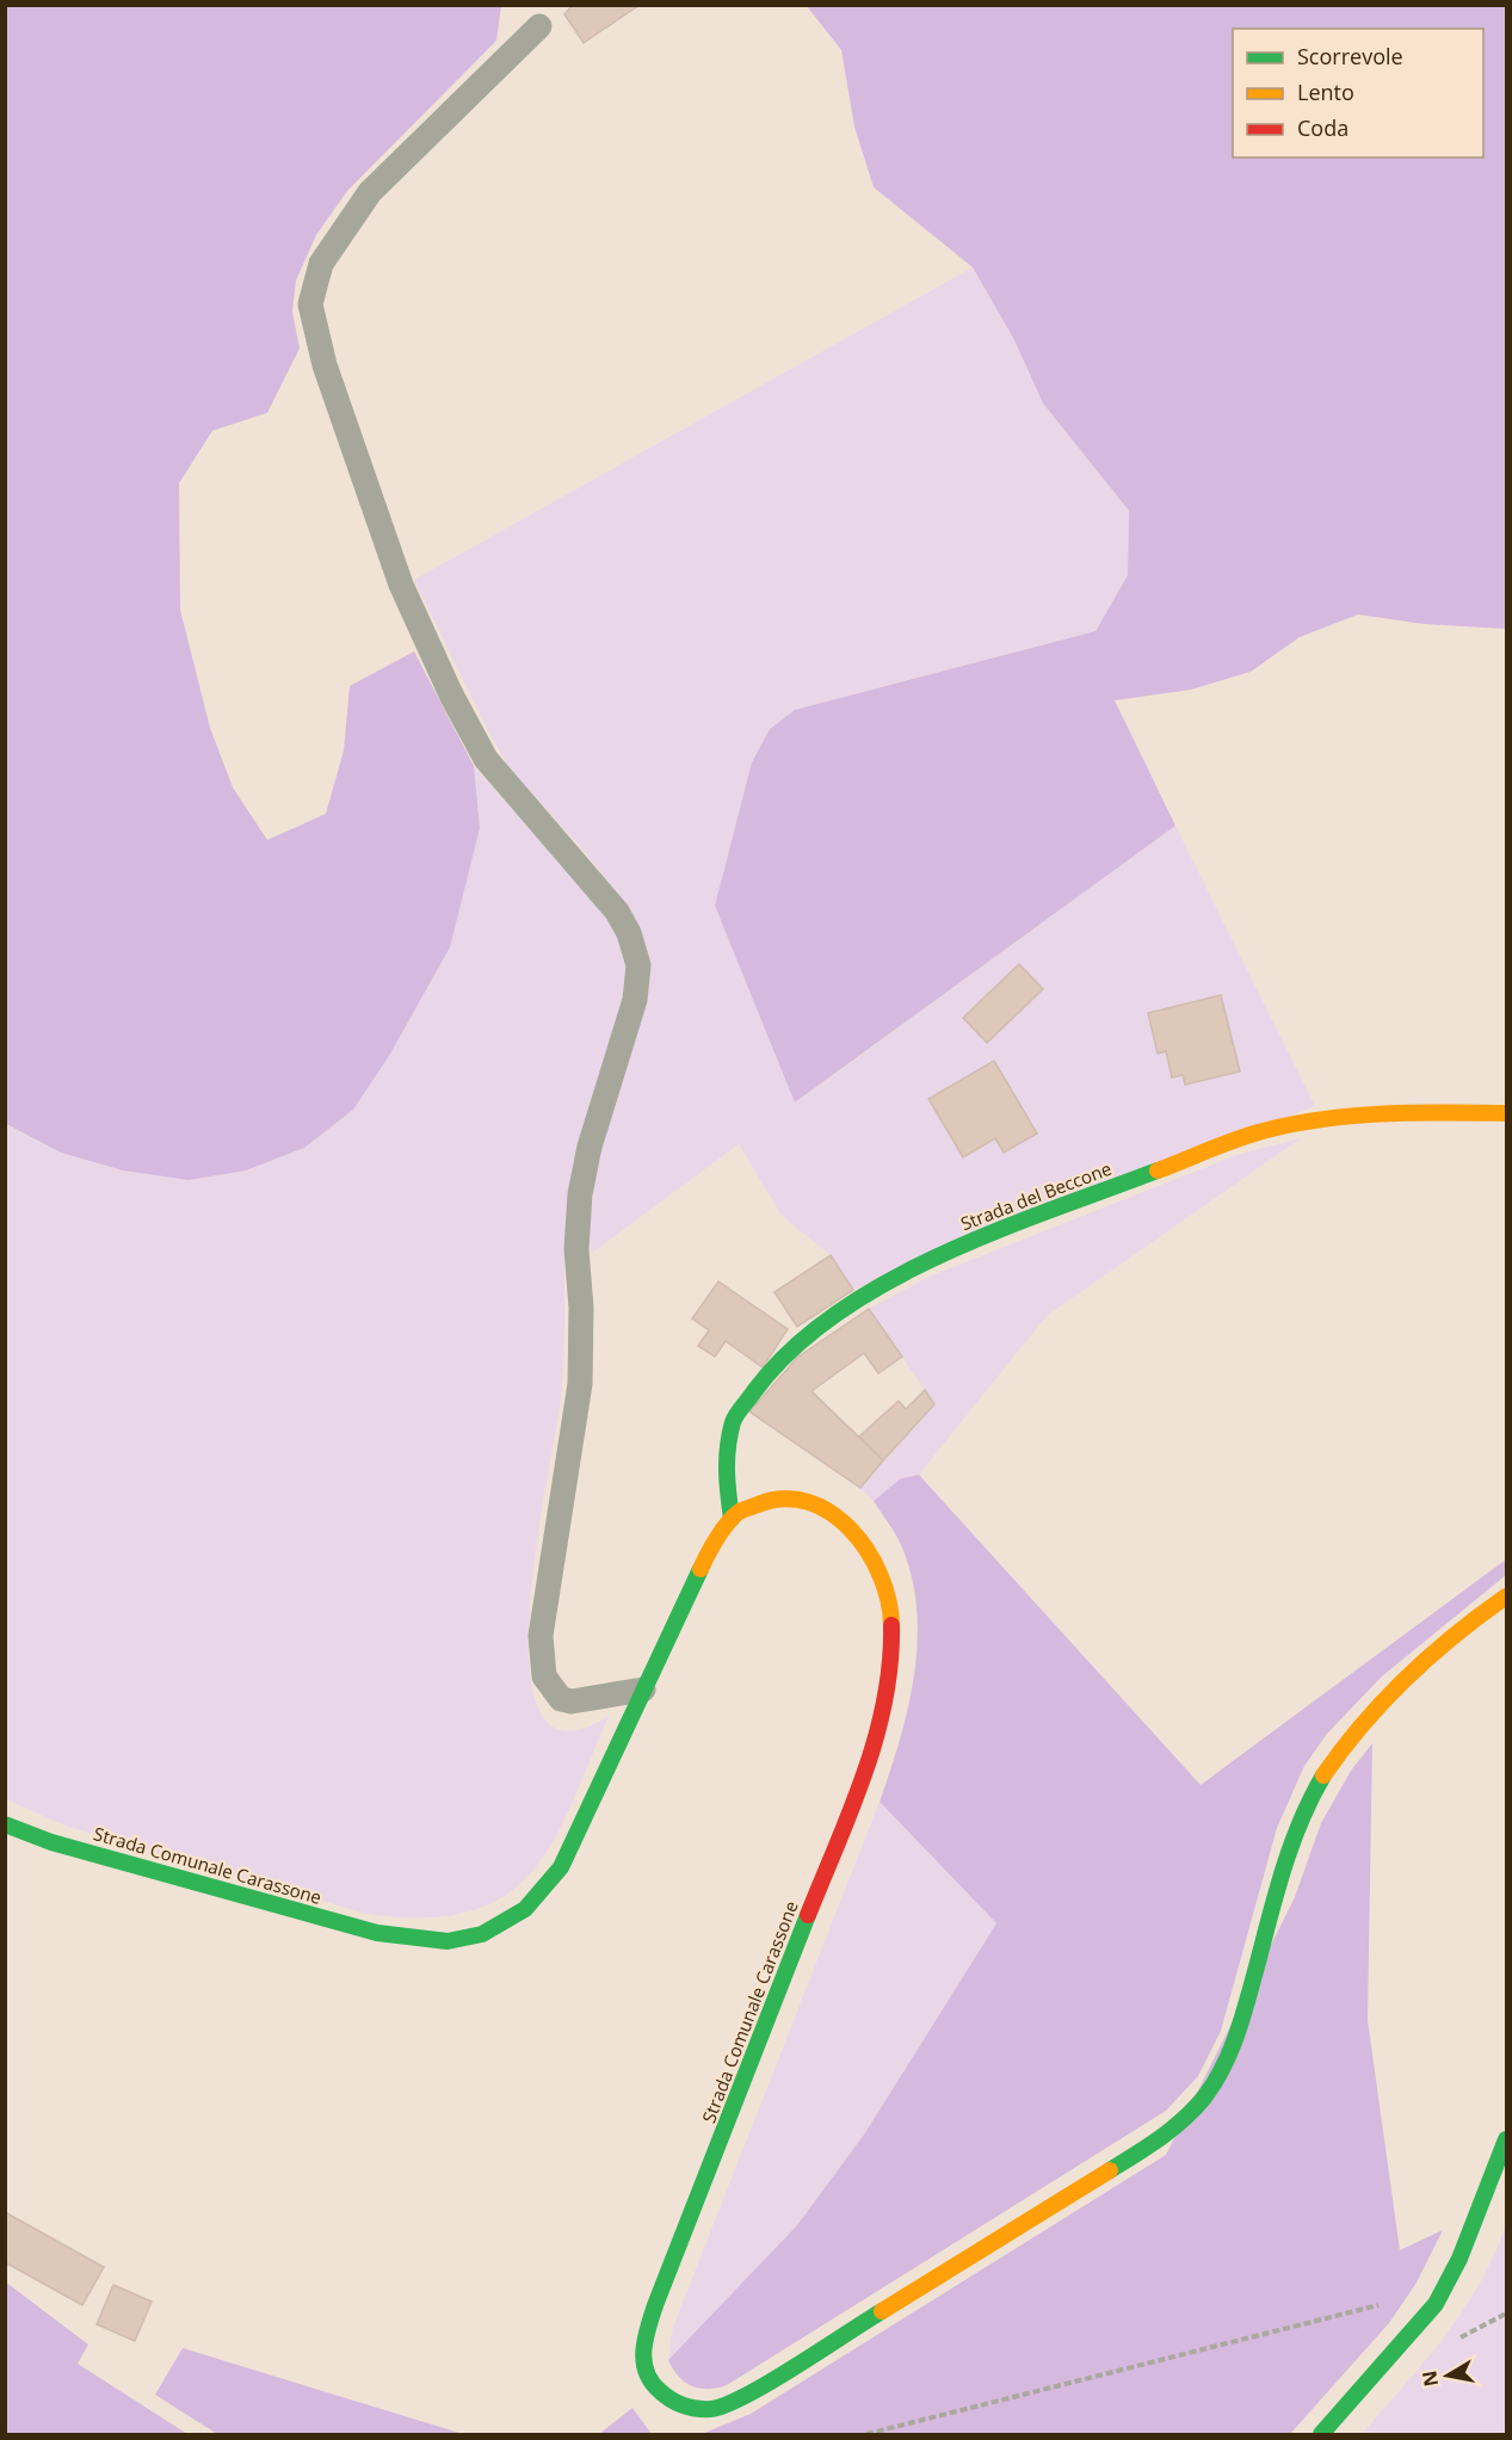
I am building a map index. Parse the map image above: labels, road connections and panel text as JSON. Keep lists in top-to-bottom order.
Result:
{
  "streets": {
    "street": ["Strada del Beccone", "Strada Comunale Carassone"]
  },
  "crossings": [
    ["Strada del Beccone", "Strada Comunale Carassone"]
  ],
  "legend": ["Scorrevole", "Lento", "Coda"],
  "north": "left"
}
